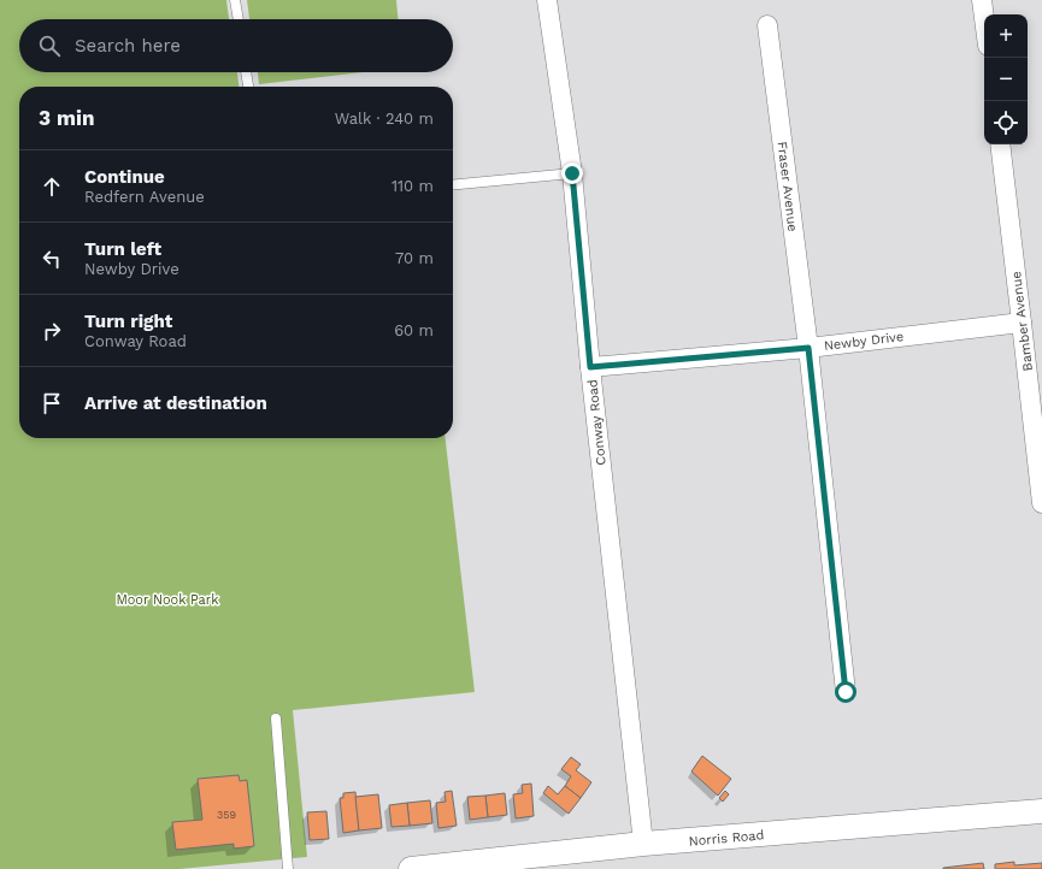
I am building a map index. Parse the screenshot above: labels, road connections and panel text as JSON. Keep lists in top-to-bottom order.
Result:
{
  "streets": {
    "street": [
      "Fraser Avenue",
      "Bamber Avenue",
      "Newby Drive",
      "Conway Road",
      "Norris Road"
    ]
  },
  "crossings": [
    ["Fraser Avenue", "Newby Drive"],
    ["Bamber Avenue", "Newby Drive"],
    ["Newby Drive", "Conway Road"],
    ["Conway Road", "Norris Road"]
  ],
  "parks": ["Moor Nook Park"],
  "house_numbers": ["359"],
  "page": {
    "map_buttons": ["+", "−"],
    "search": "Search here",
    "heading": ["3 min", "Walk · 240 m"],
    "list": [
      ["Continue", "Redfern Avenue", "110 m"],
      ["Turn left", "Newby Drive", "70 m"],
      ["Turn right", "Conway Road", "60 m"],
      "Arrive at destination"
    ]
  }
}
